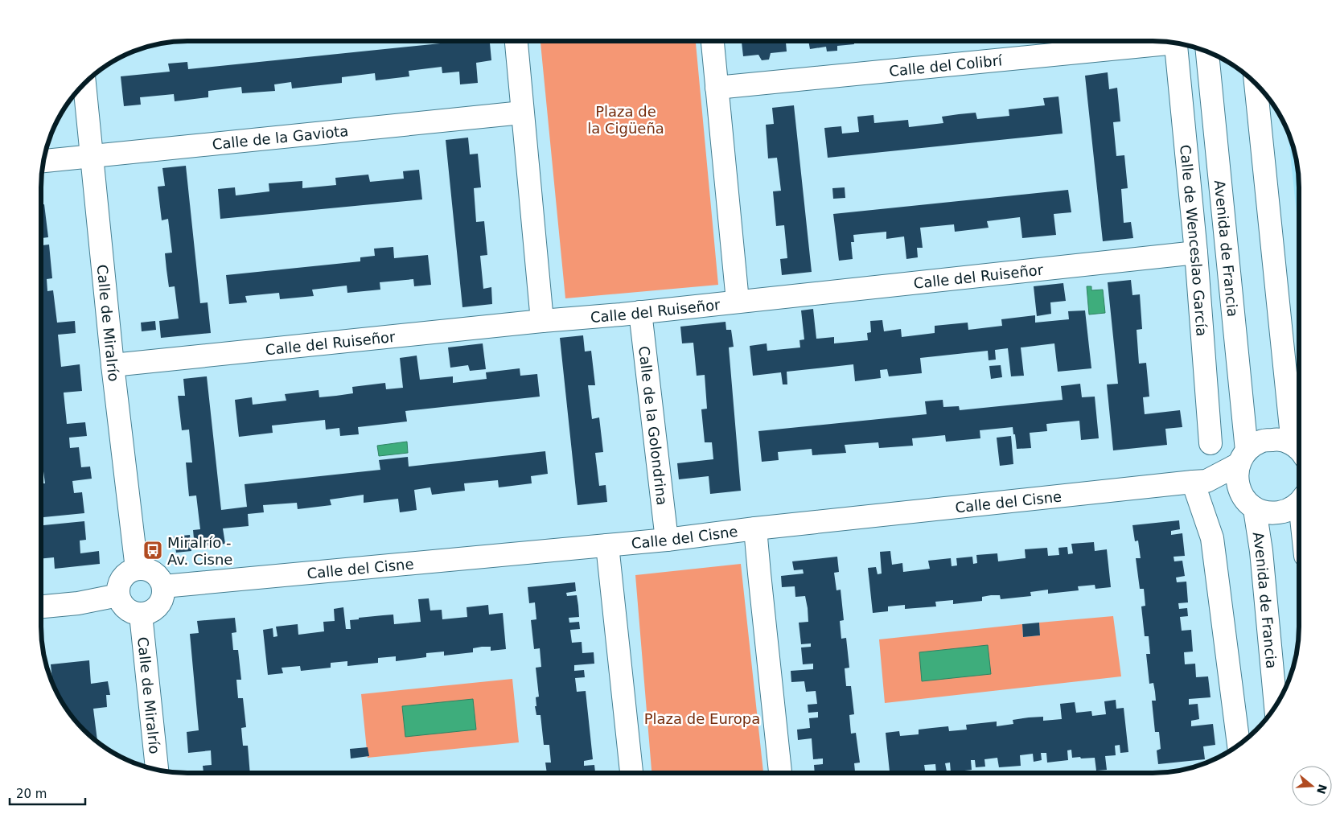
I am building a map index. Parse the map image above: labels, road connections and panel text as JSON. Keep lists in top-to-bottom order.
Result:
{
  "streets": {
    "street": [
      "Calle del Colibrí",
      "Calle de la Gaviota",
      "Calle de Wenceslao García",
      "Avenida de Francia",
      "Calle del Ruiseñor",
      "Calle de Miralrío",
      "Calle de la Golondrina",
      "Calle del Cisne"
    ]
  },
  "crossings": [
    ["Calle de la Gaviota", "Calle de Miralrío"],
    ["Calle de Wenceslao García", "Calle del Ruiseñor"],
    ["Avenida de Francia", "Calle del Cisne"],
    ["Calle del Ruiseñor", "Calle de Miralrío"],
    ["Calle del Ruiseñor", "Calle de la Golondrina"],
    ["Calle de Miralrío", "Calle del Cisne"],
    ["Calle de la Golondrina", "Calle del Cisne"]
  ],
  "parks": ["Plaza de la Cigüeña", "Plaza de Europa"],
  "places": {
    "bus stop": ["Miralrío - Av. Cisne"]
  },
  "scale_bar": "20 m",
  "north": "right"
}
